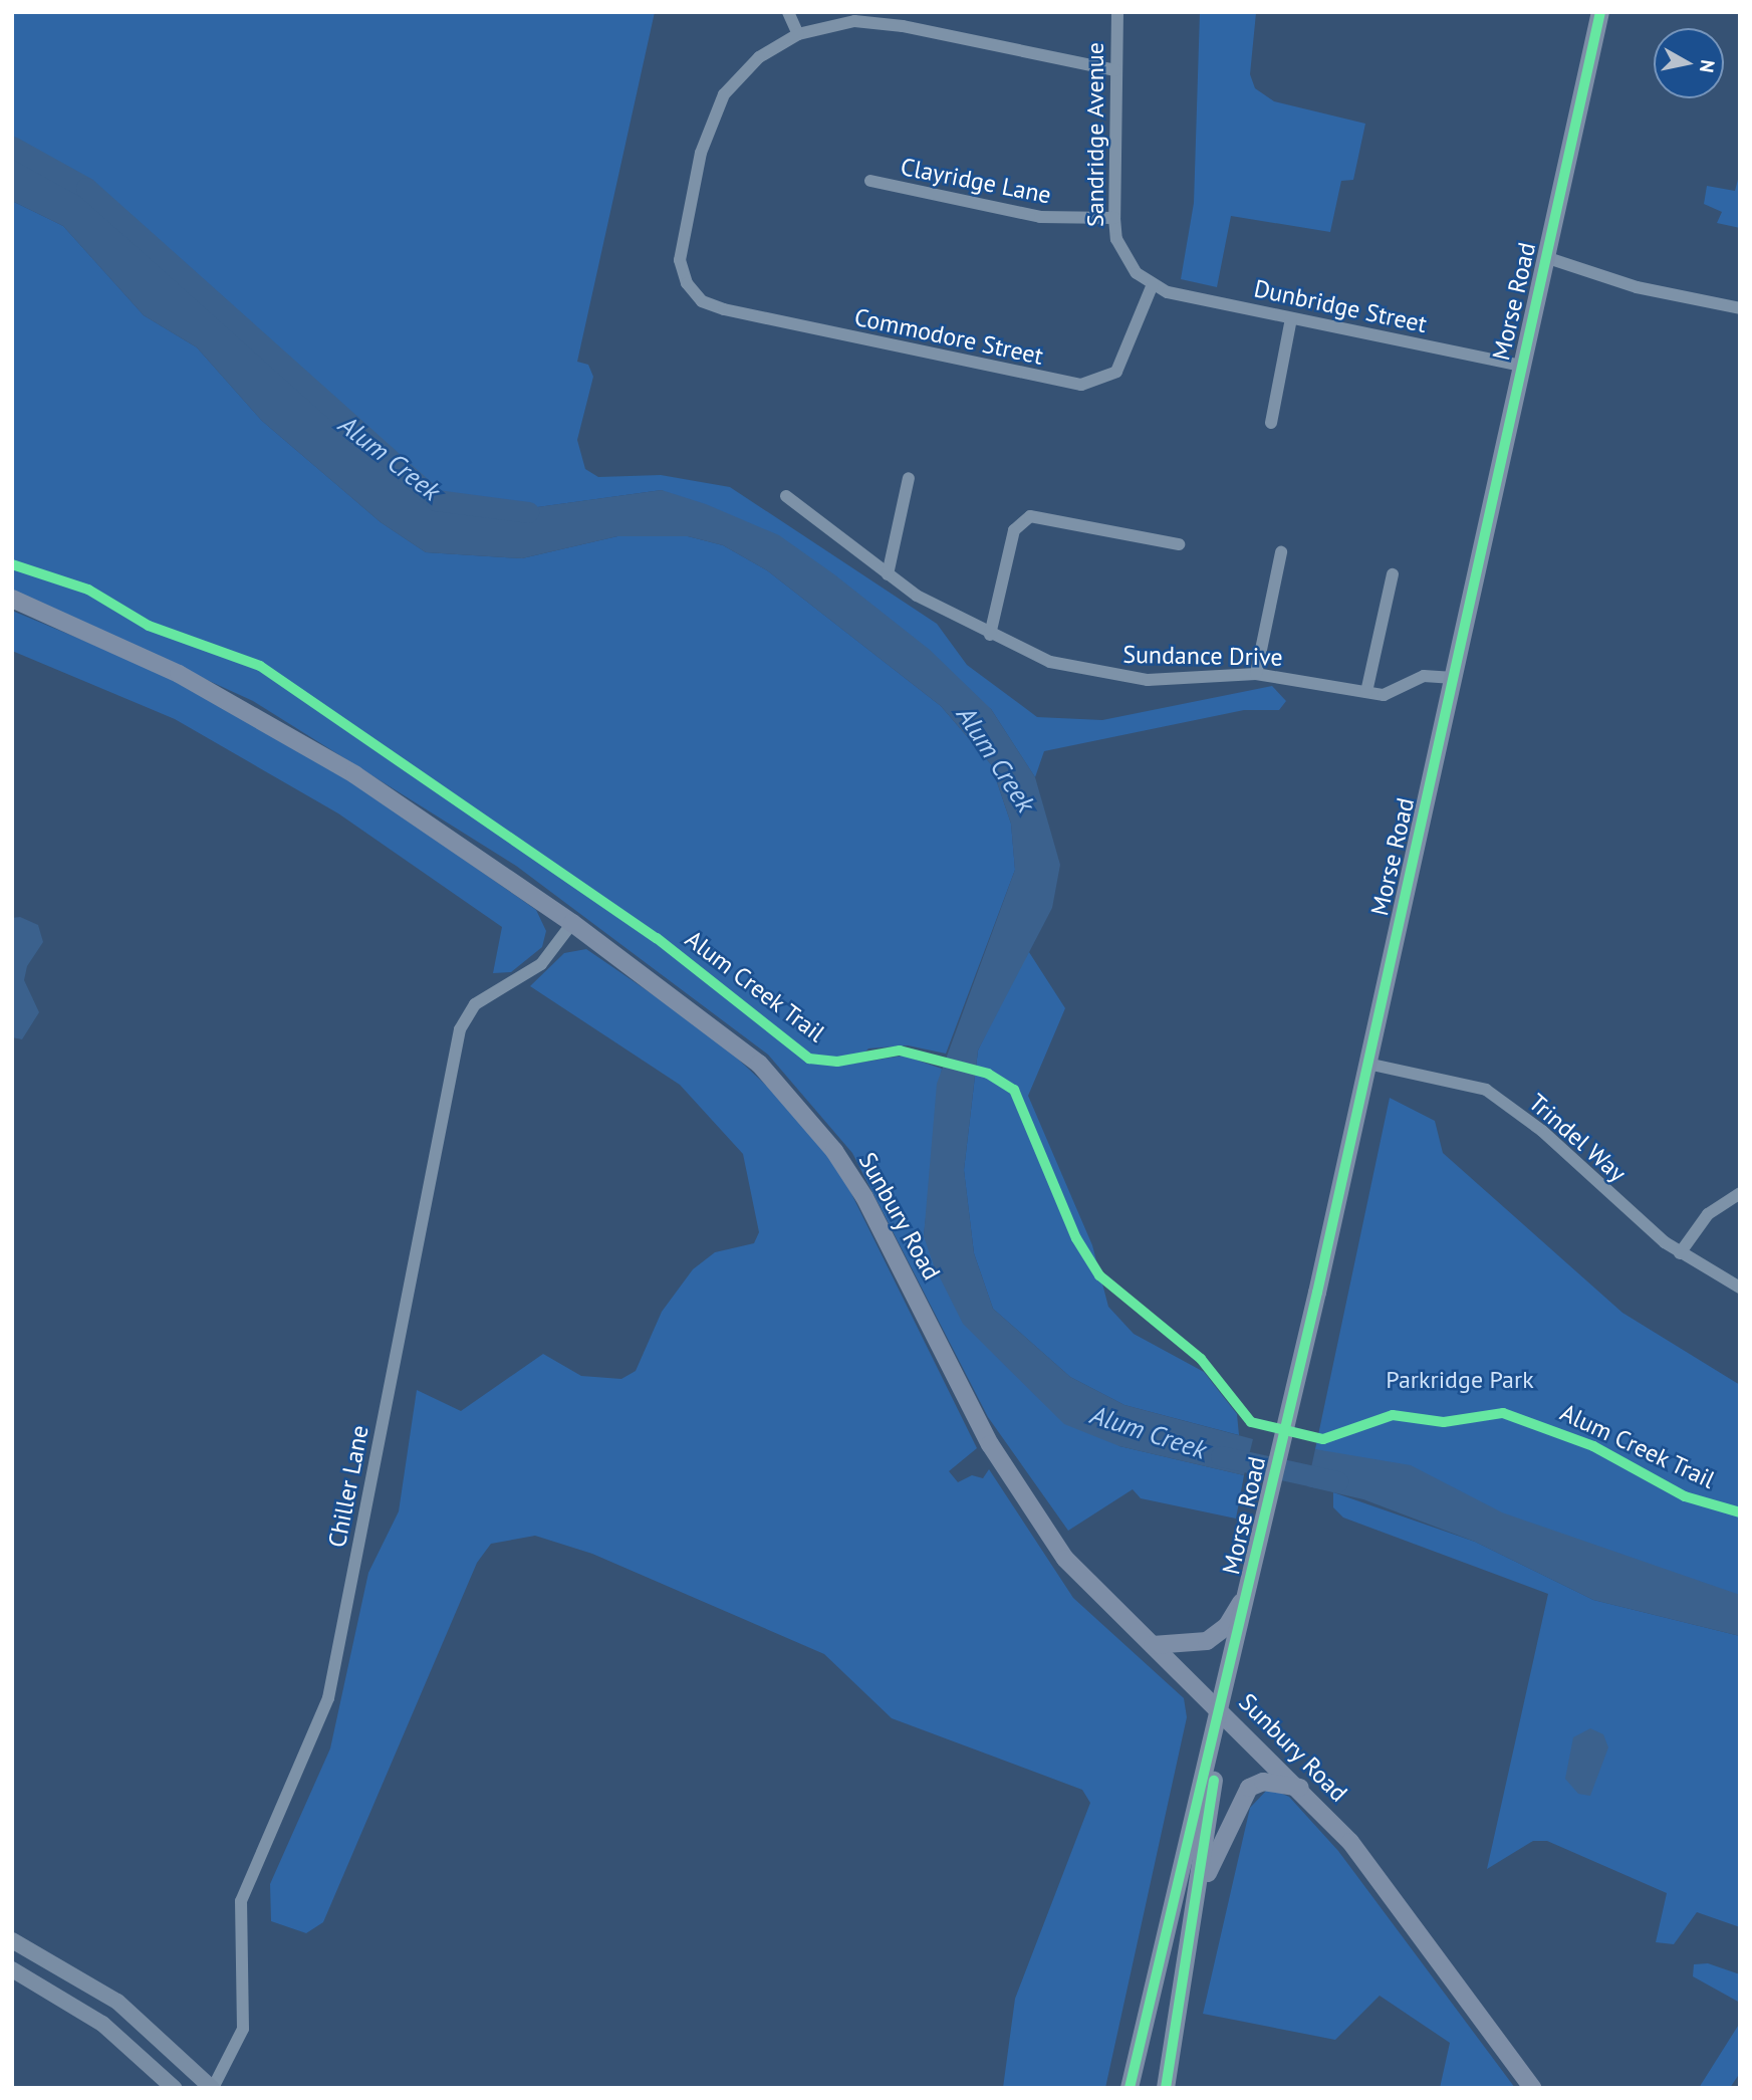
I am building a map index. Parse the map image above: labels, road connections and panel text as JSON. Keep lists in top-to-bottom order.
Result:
{
  "streets": {
    "main road": ["Morse Road", "Sunbury Road"],
    "street": [
      "Sandridge Avenue",
      "Clayridge Lane",
      "Dunbridge Street",
      "Commodore Street",
      "Sundance Drive",
      "Trindel Way",
      "Chiller Lane"
    ],
    "cycle path": ["Alum Creek Trail"]
  },
  "crossings": [
    ["Sandridge Avenue", "Clayridge Lane"],
    ["Sandridge Avenue", "Dunbridge Street"],
    ["Sandridge Avenue", "Commodore Street"],
    ["Morse Road", "Dunbridge Street"],
    ["Morse Road", "Sundance Drive"],
    ["Morse Road", "Trindel Way"],
    ["Morse Road", "Sunbury Road"],
    ["Dunbridge Street", "Commodore Street"],
    ["Sunbury Road", "Chiller Lane"]
  ],
  "water": ["Alum Creek"],
  "parks": ["Parkridge Park"],
  "north": "right"
}
